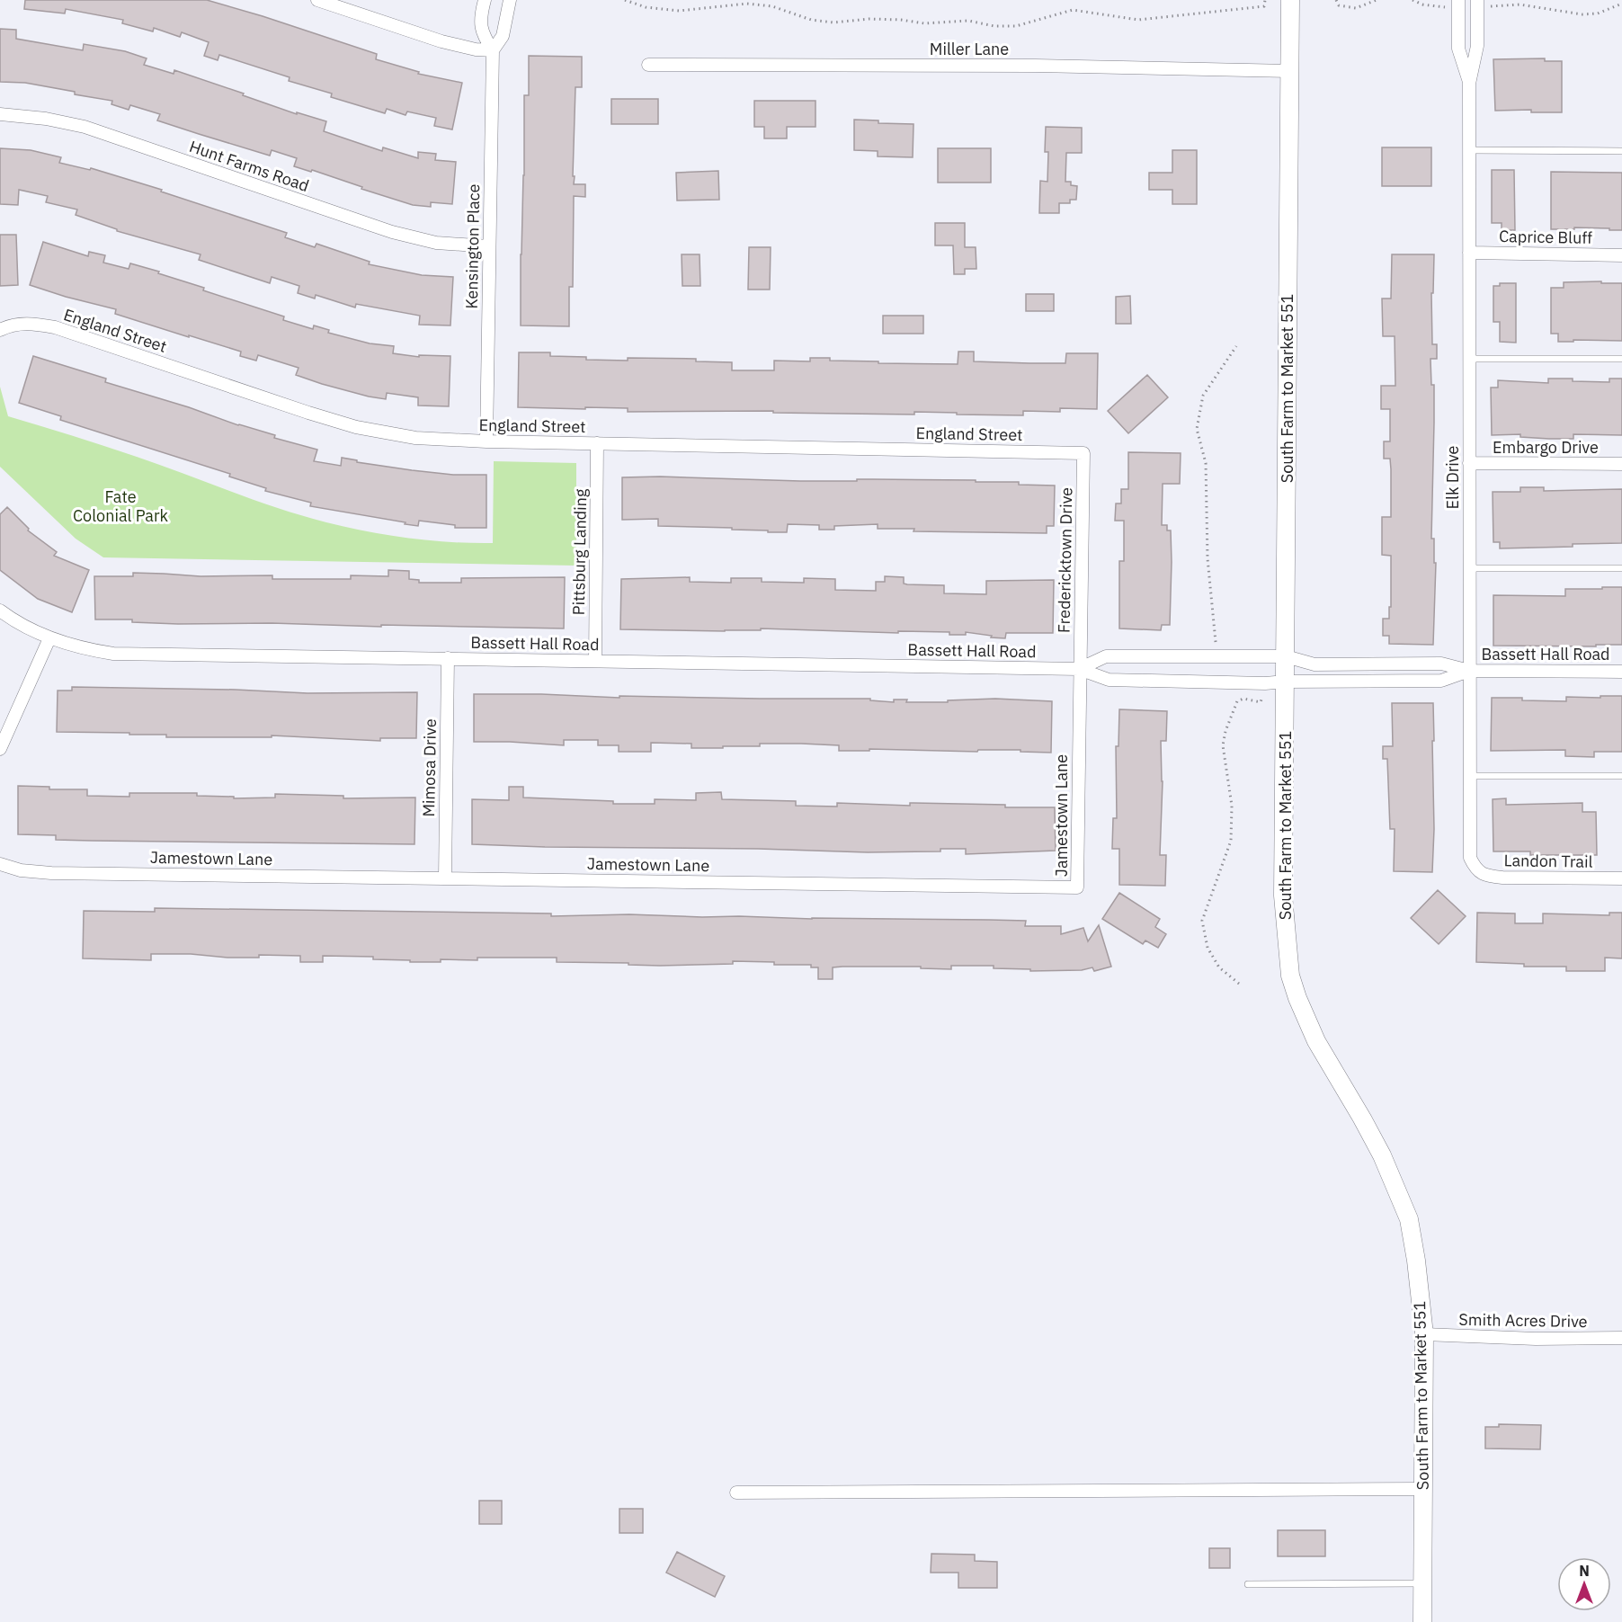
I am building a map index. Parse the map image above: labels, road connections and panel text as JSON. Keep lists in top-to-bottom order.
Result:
{
  "streets": {
    "main road": ["South Farm to Market 551"],
    "street": [
      "Miller Lane",
      "Hunt Farms Road",
      "Caprice Bluff",
      "Kensington Place",
      "England Street",
      "Embargo Drive",
      "Elk Drive",
      "Pittsburg Landing",
      "Fredericktown Drive",
      "Bassett Hall Road",
      "Mimosa Drive",
      "Jamestown Lane",
      "Landon Trail",
      "Smith Acres Drive"
    ]
  },
  "crossings": [
    ["Miller Lane", "South Farm to Market 551"],
    ["Hunt Farms Road", "Kensington Place"],
    ["Caprice Bluff", "Elk Drive"],
    ["Kensington Place", "England Street"],
    ["England Street", "Pittsburg Landing"],
    ["England Street", "Fredericktown Drive"],
    ["South Farm to Market 551", "Bassett Hall Road"],
    ["South Farm to Market 551", "Smith Acres Drive"],
    ["Embargo Drive", "Elk Drive"],
    ["Elk Drive", "Bassett Hall Road"],
    ["Elk Drive", "Landon Trail"],
    ["Pittsburg Landing", "Bassett Hall Road"],
    ["Fredericktown Drive", "Bassett Hall Road"],
    ["Fredericktown Drive", "Jamestown Lane"],
    ["Bassett Hall Road", "Mimosa Drive"],
    ["Bassett Hall Road", "Jamestown Lane"],
    ["Mimosa Drive", "Jamestown Lane"]
  ],
  "parks": ["Fate Colonial Park"],
  "north": "top"
}
